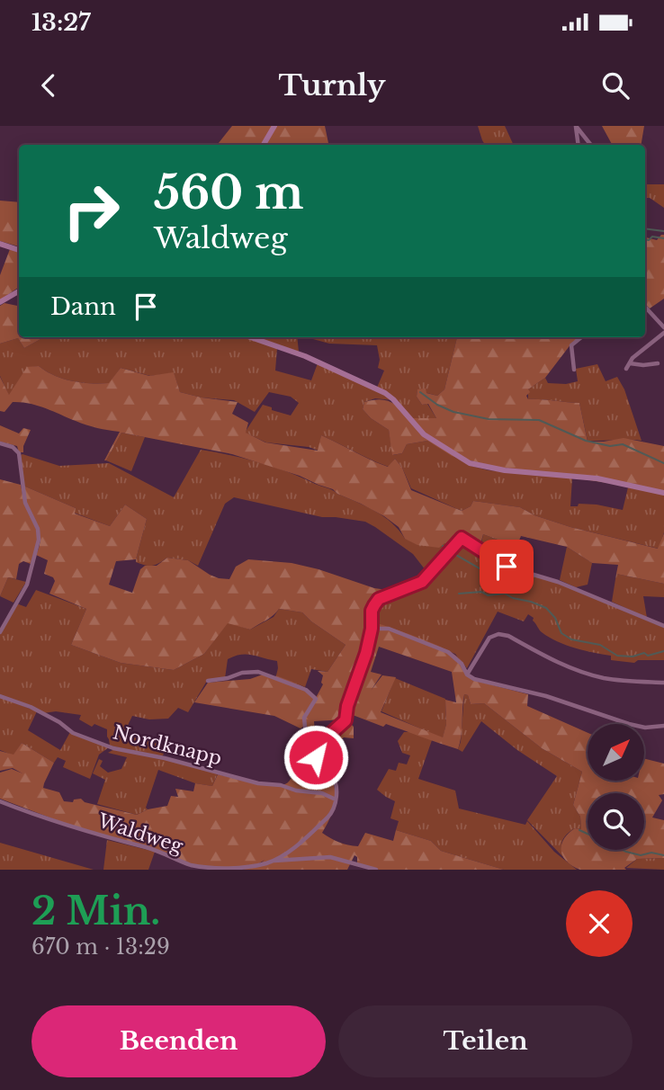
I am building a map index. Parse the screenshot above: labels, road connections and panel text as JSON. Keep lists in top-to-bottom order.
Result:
{
  "streets": {
    "street": ["Nordknapp", "Waldweg"]
  },
  "crossings": [
    ["Nordknapp", "Waldweg"]
  ],
  "north": "top right",
  "page": {
    "status": "13:27",
    "header": "Turnly",
    "turn": ["560 m", "Waldweg"],
    "then": "Dann",
    "heading": ["2 Min.", "670 m · 13:29"],
    "buttons": ["Beenden", "Teilen"]
  }
}
